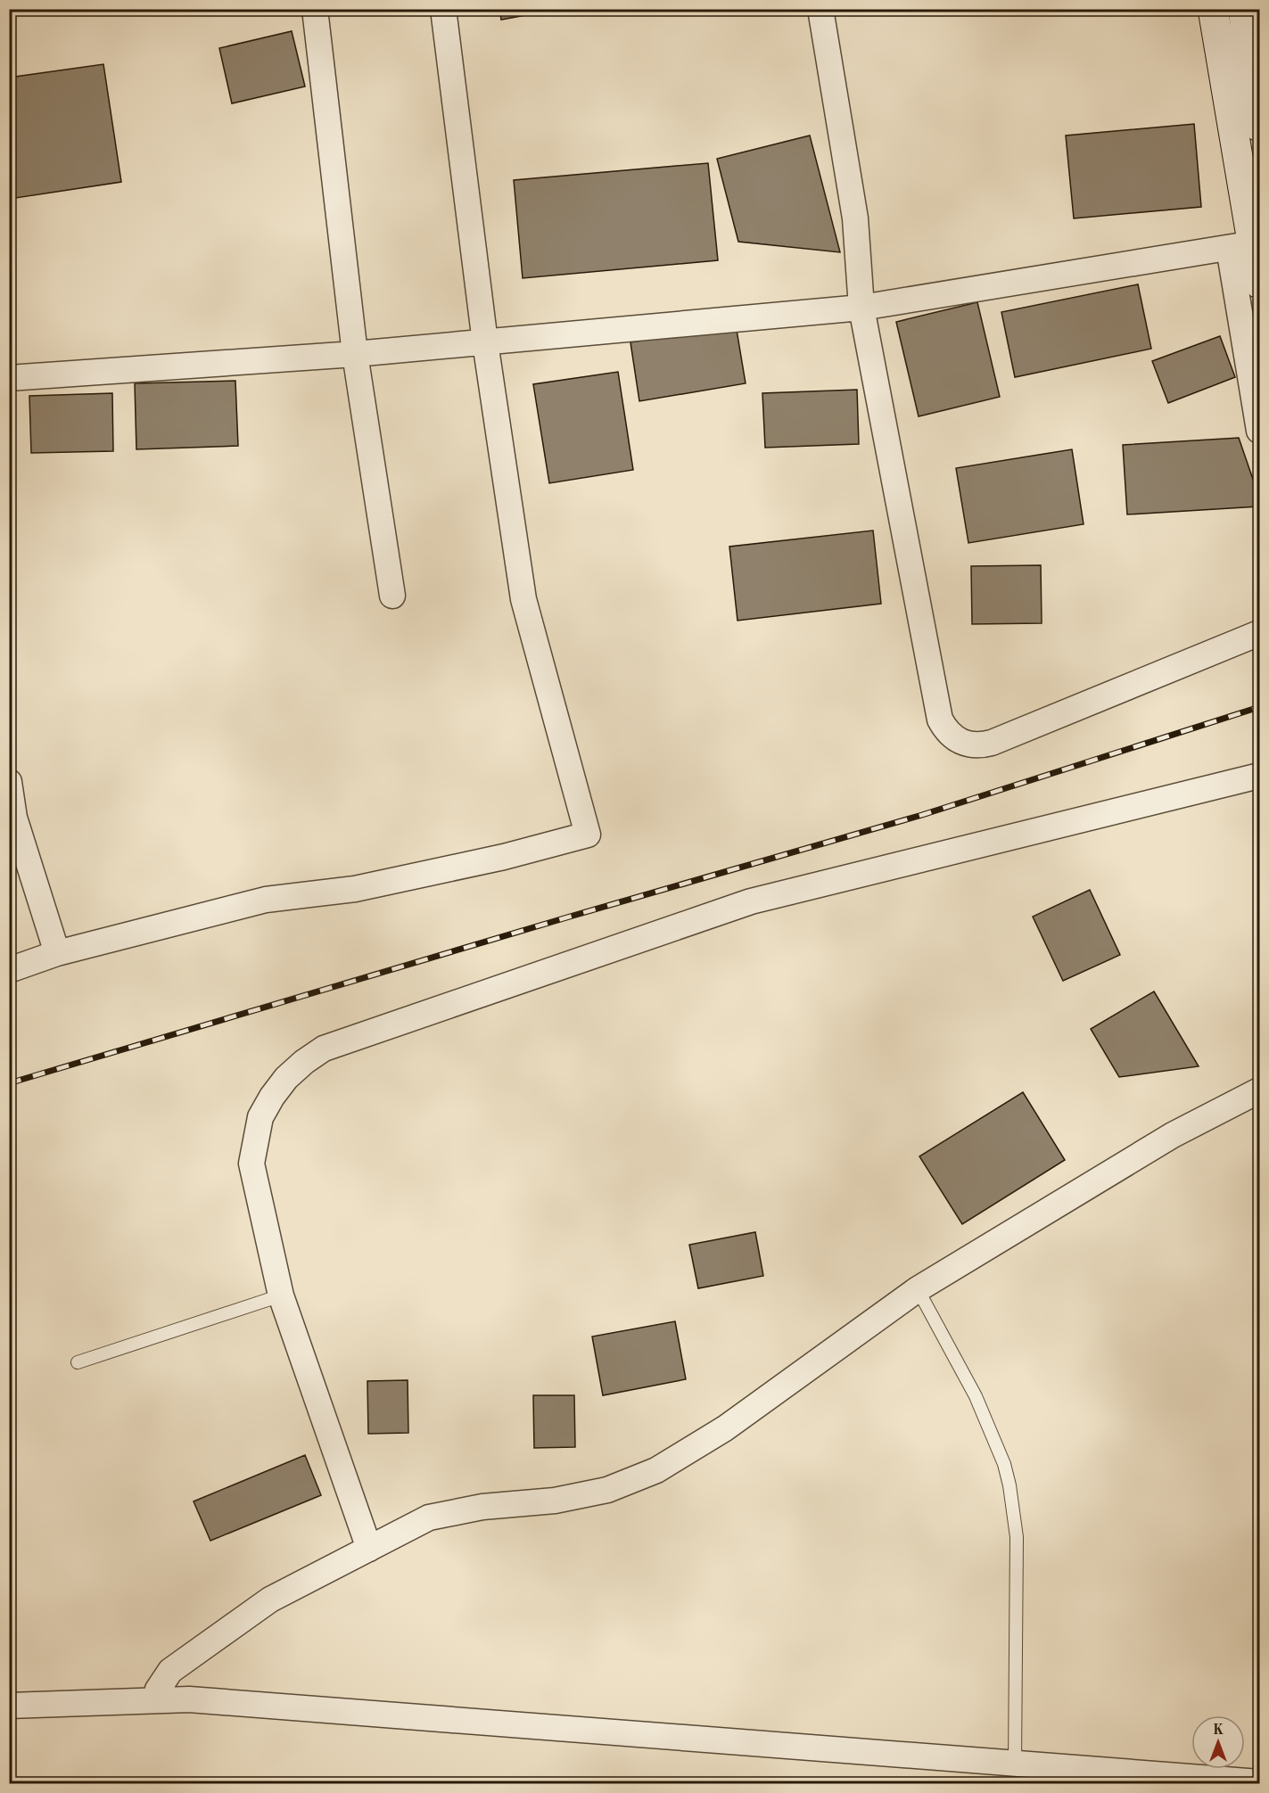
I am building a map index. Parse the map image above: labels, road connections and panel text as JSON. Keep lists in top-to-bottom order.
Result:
{
  "north": "top"
}
